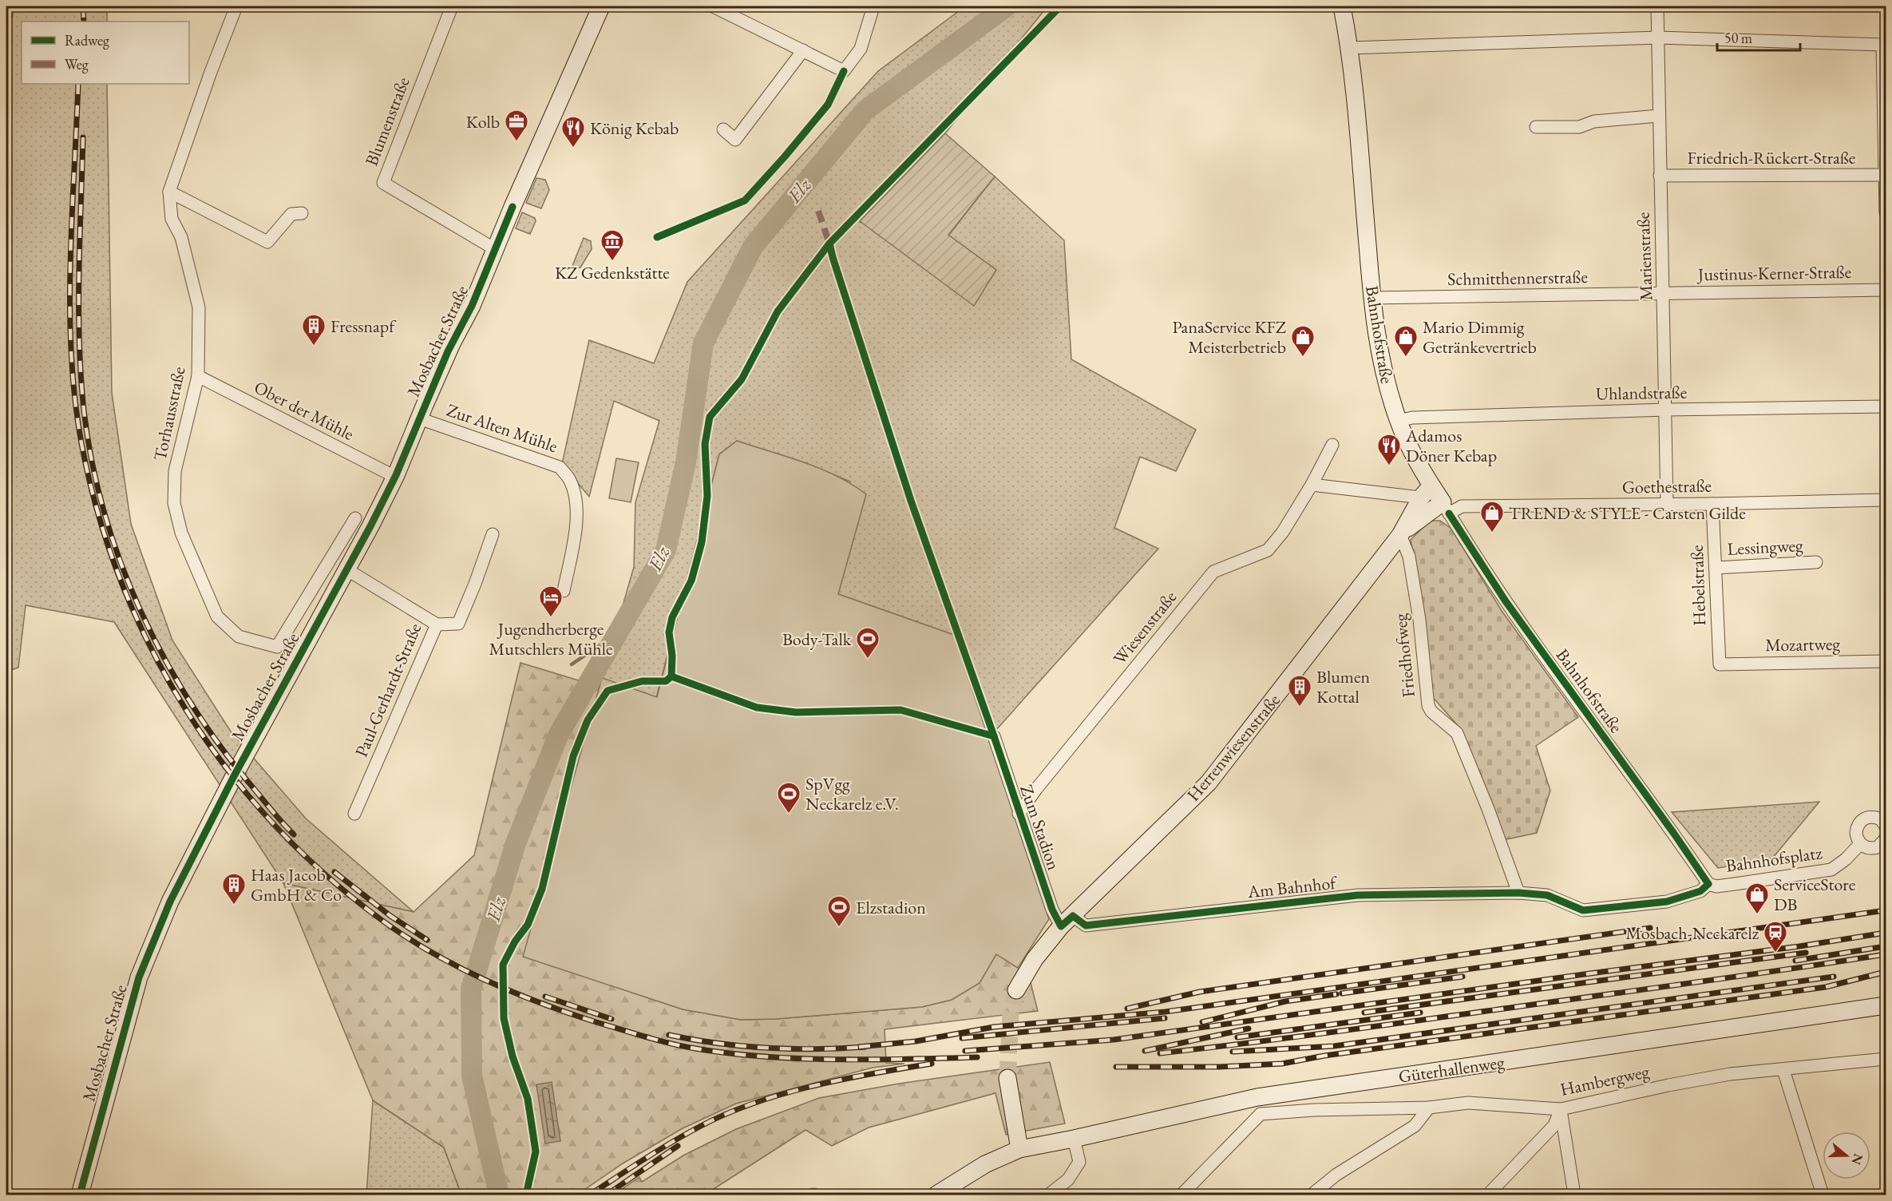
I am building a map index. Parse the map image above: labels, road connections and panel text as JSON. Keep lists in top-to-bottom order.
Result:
{
  "streets": {
    "street": [
      "Blumenstraße",
      "Friedrich-Rückert-Straße",
      "Marienstraße",
      "Justinus-Kerner-Straße",
      "Schmitthennerstraße",
      "Bahnhofstraße",
      "Mosbacher Straße",
      "Uhlandstraße",
      "Ober der Mühle",
      "Torhausstraße",
      "Zur Alten Mühle",
      "Goethestraße",
      "Lessingweg",
      "Hebelstraße",
      "Wiesenstraße",
      "Mozartweg",
      "Friedhofweg",
      "Paul-Gerhardt-Straße",
      "Herrenwiesenstraße",
      "Zum Stadion",
      "Bahnhofsplatz",
      "Am Bahnhof",
      "Güterhallenweg",
      "Hambergweg"
    ]
  },
  "crossings": [
    ["Blumenstraße", "Mosbacher Straße"],
    ["Friedrich-Rückert-Straße", "Marienstraße"],
    ["Marienstraße", "Justinus-Kerner-Straße"],
    ["Marienstraße", "Schmitthennerstraße"],
    ["Marienstraße", "Uhlandstraße"],
    ["Marienstraße", "Goethestraße"],
    ["Justinus-Kerner-Straße", "Schmitthennerstraße"],
    ["Schmitthennerstraße", "Bahnhofstraße"],
    ["Bahnhofstraße", "Uhlandstraße"],
    ["Bahnhofstraße", "Goethestraße"],
    ["Bahnhofstraße", "Herrenwiesenstraße"],
    ["Bahnhofstraße", "Bahnhofsplatz"],
    ["Mosbacher Straße", "Ober der Mühle"],
    ["Mosbacher Straße", "Zur Alten Mühle"],
    ["Mosbacher Straße", "Paul-Gerhardt-Straße"],
    ["Ober der Mühle", "Torhausstraße"],
    ["Goethestraße", "Hebelstraße"],
    ["Goethestraße", "Herrenwiesenstraße"],
    ["Lessingweg", "Hebelstraße"],
    ["Hebelstraße", "Mozartweg"],
    ["Wiesenstraße", "Zum Stadion"],
    ["Friedhofweg", "Herrenwiesenstraße"],
    ["Friedhofweg", "Bahnhofsplatz"],
    ["Friedhofweg", "Am Bahnhof"],
    ["Herrenwiesenstraße", "Zum Stadion"],
    ["Herrenwiesenstraße", "Am Bahnhof"],
    ["Zum Stadion", "Am Bahnhof"],
    ["Bahnhofsplatz", "Am Bahnhof"]
  ],
  "water": ["Elz"],
  "places": {
    "office": ["Kolb"],
    "restaurant": ["König Kebab", "Adamos Döner Kebap"],
    "museum": ["KZ Gedenkstätte"],
    "building": ["Fressnapf", "Blumen Kottal", "Haas Jacob GmbH & Co"],
    "shop": [
      "PanaService KFZ Meisterbetrieb",
      "Mario Dimmig Getränkevertrieb",
      "TREND & STYLE - Carsten Gilde",
      "ServiceStore DB"
    ],
    "hotel": ["Jugendherberge Mutschlers Mühle"],
    "sports": ["Body-Talk", "SpVgg Neckarelz e.V.", "Elzstadion"],
    "station": ["Mosbach-Neckarelz"]
  },
  "legend": ["Radweg", "Weg"],
  "scale_bar": "50 m",
  "north": "right"
}
